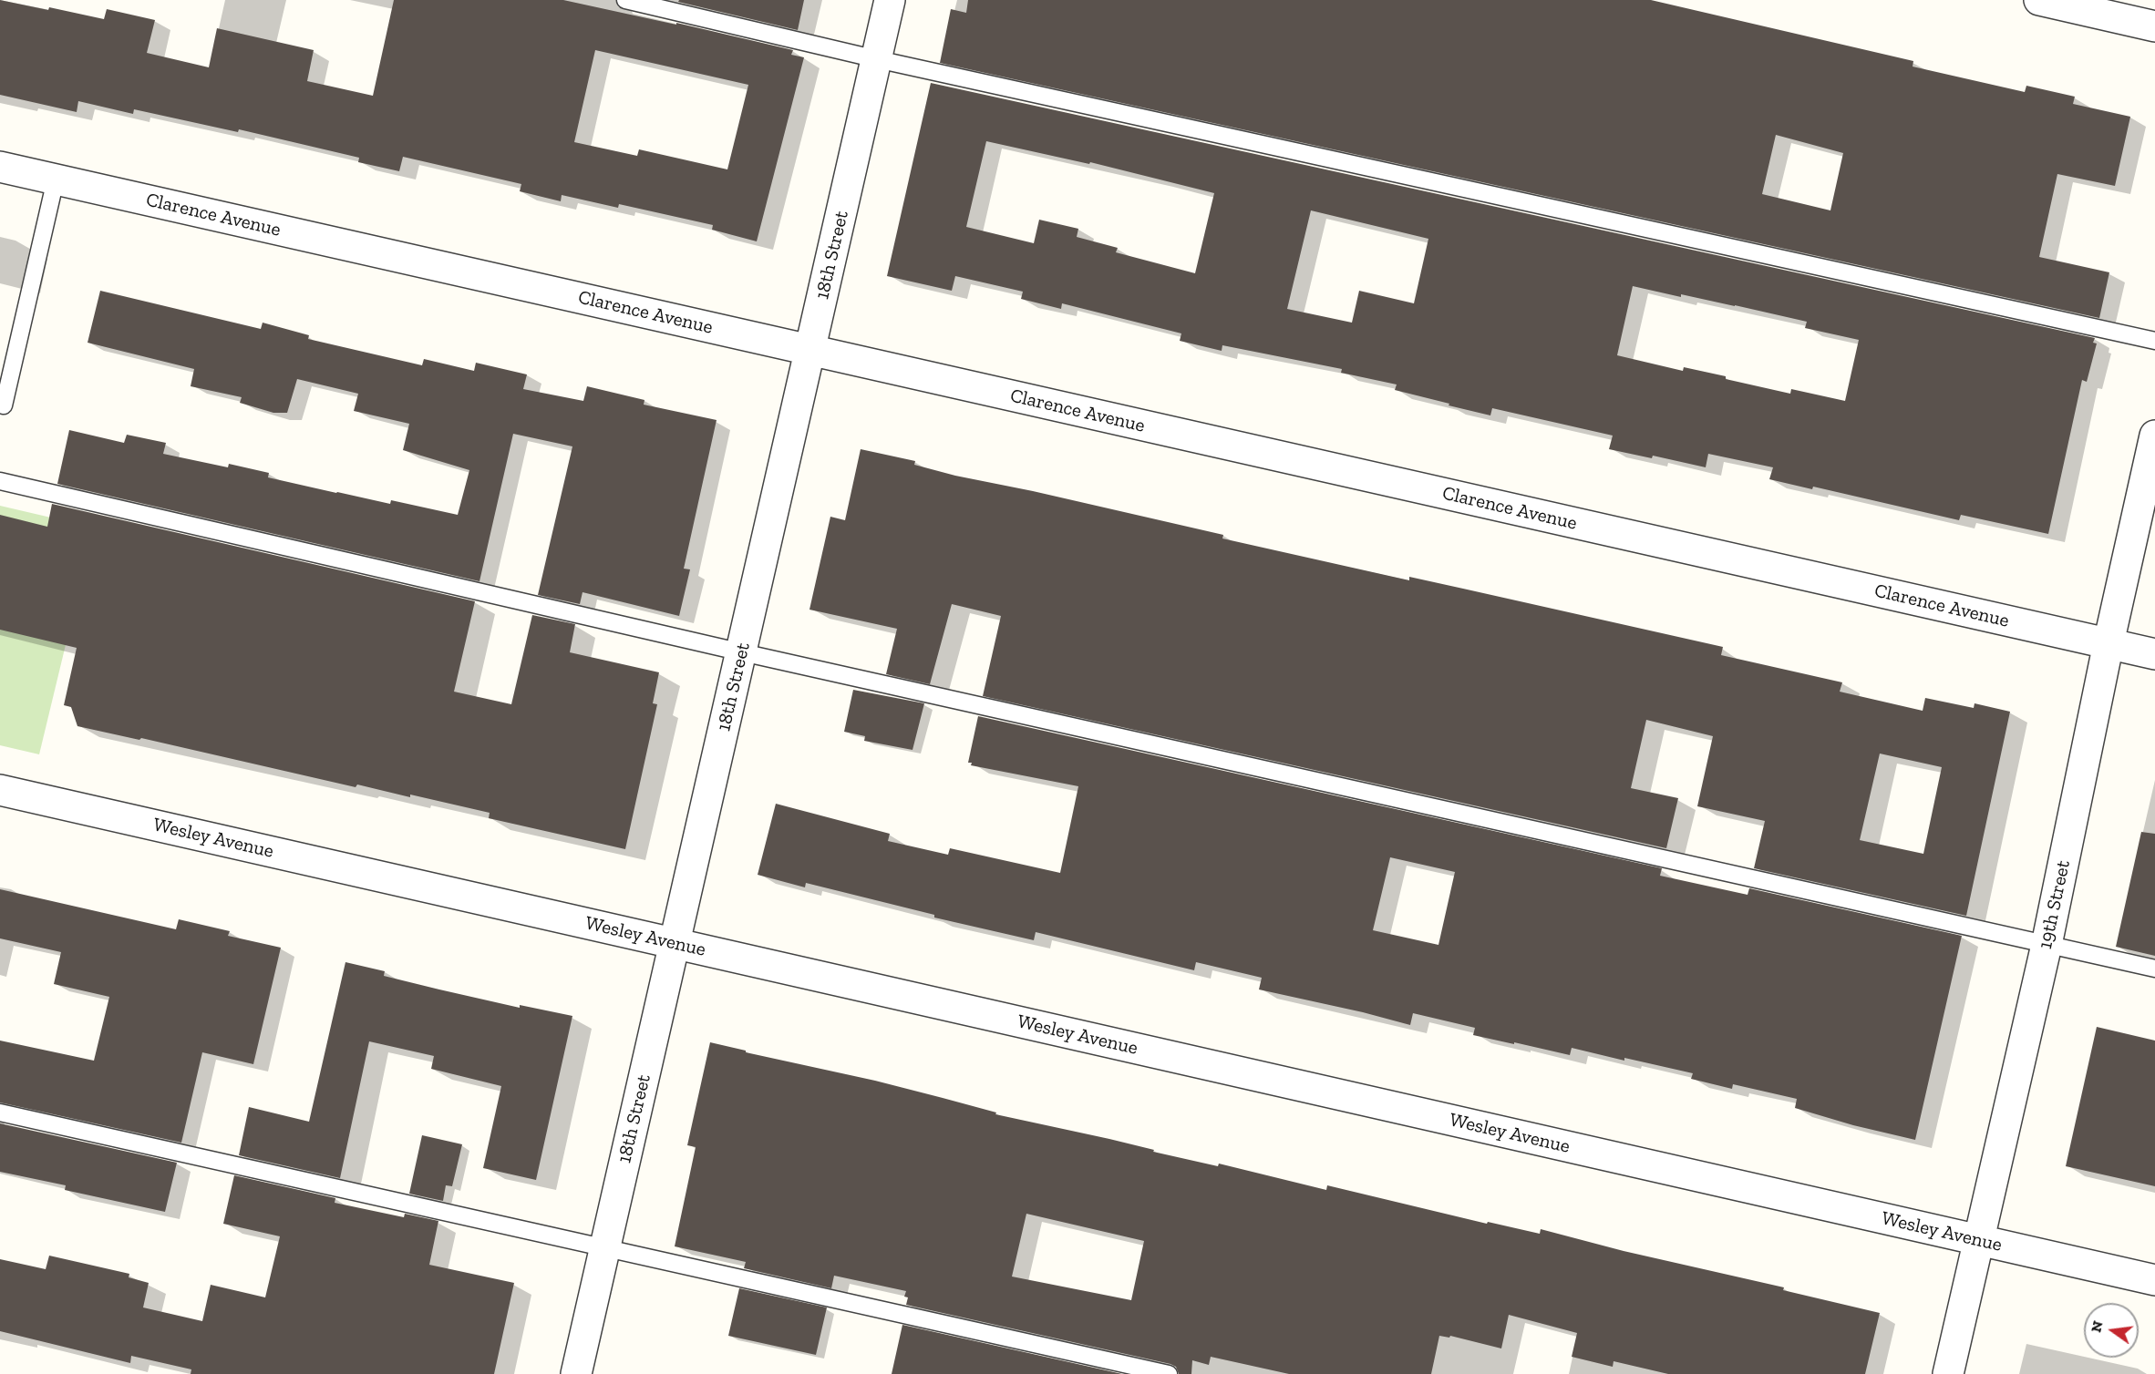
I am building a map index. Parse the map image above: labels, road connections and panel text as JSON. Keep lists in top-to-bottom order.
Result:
{
  "streets": {
    "street": [
      "Clarence Avenue",
      "18th Street",
      "Wesley Avenue",
      "19th Street"
    ]
  },
  "crossings": [
    ["Clarence Avenue", "18th Street"],
    ["Clarence Avenue", "19th Street"],
    ["18th Street", "Wesley Avenue"],
    ["Wesley Avenue", "19th Street"]
  ],
  "north": "left"
}
